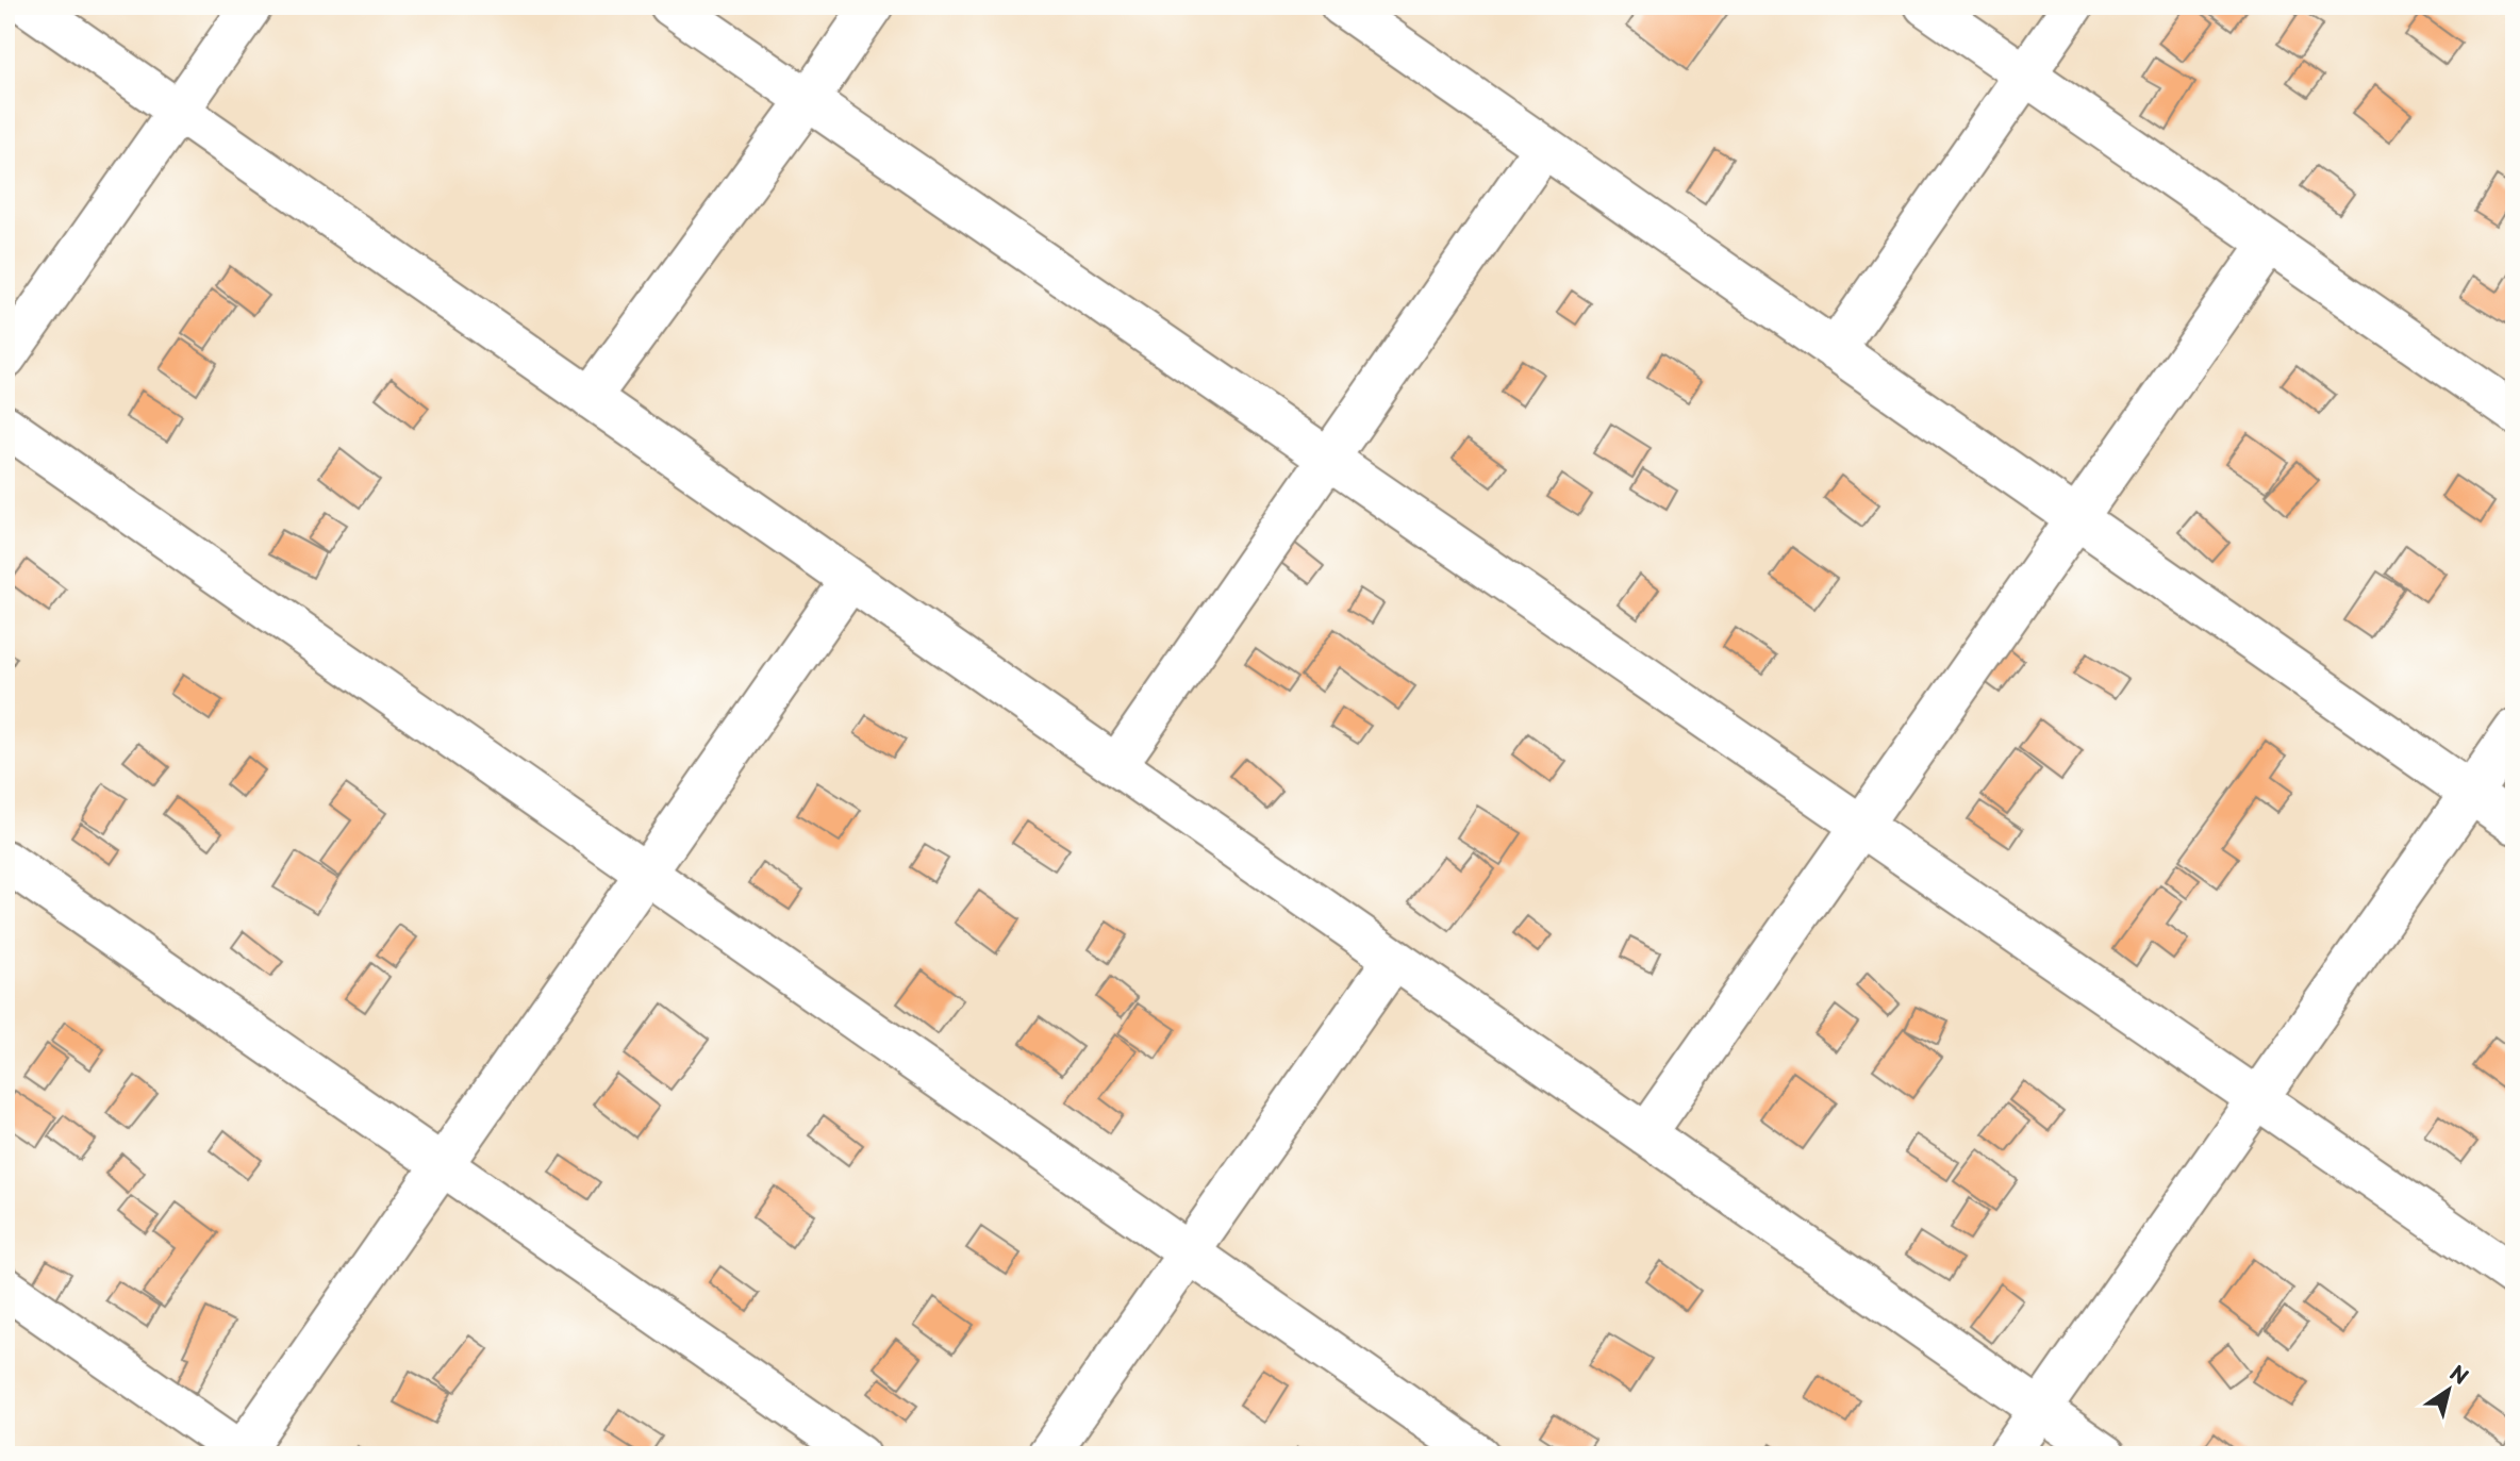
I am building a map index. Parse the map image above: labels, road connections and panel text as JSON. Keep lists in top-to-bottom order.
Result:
{
  "north": "top right"
}
